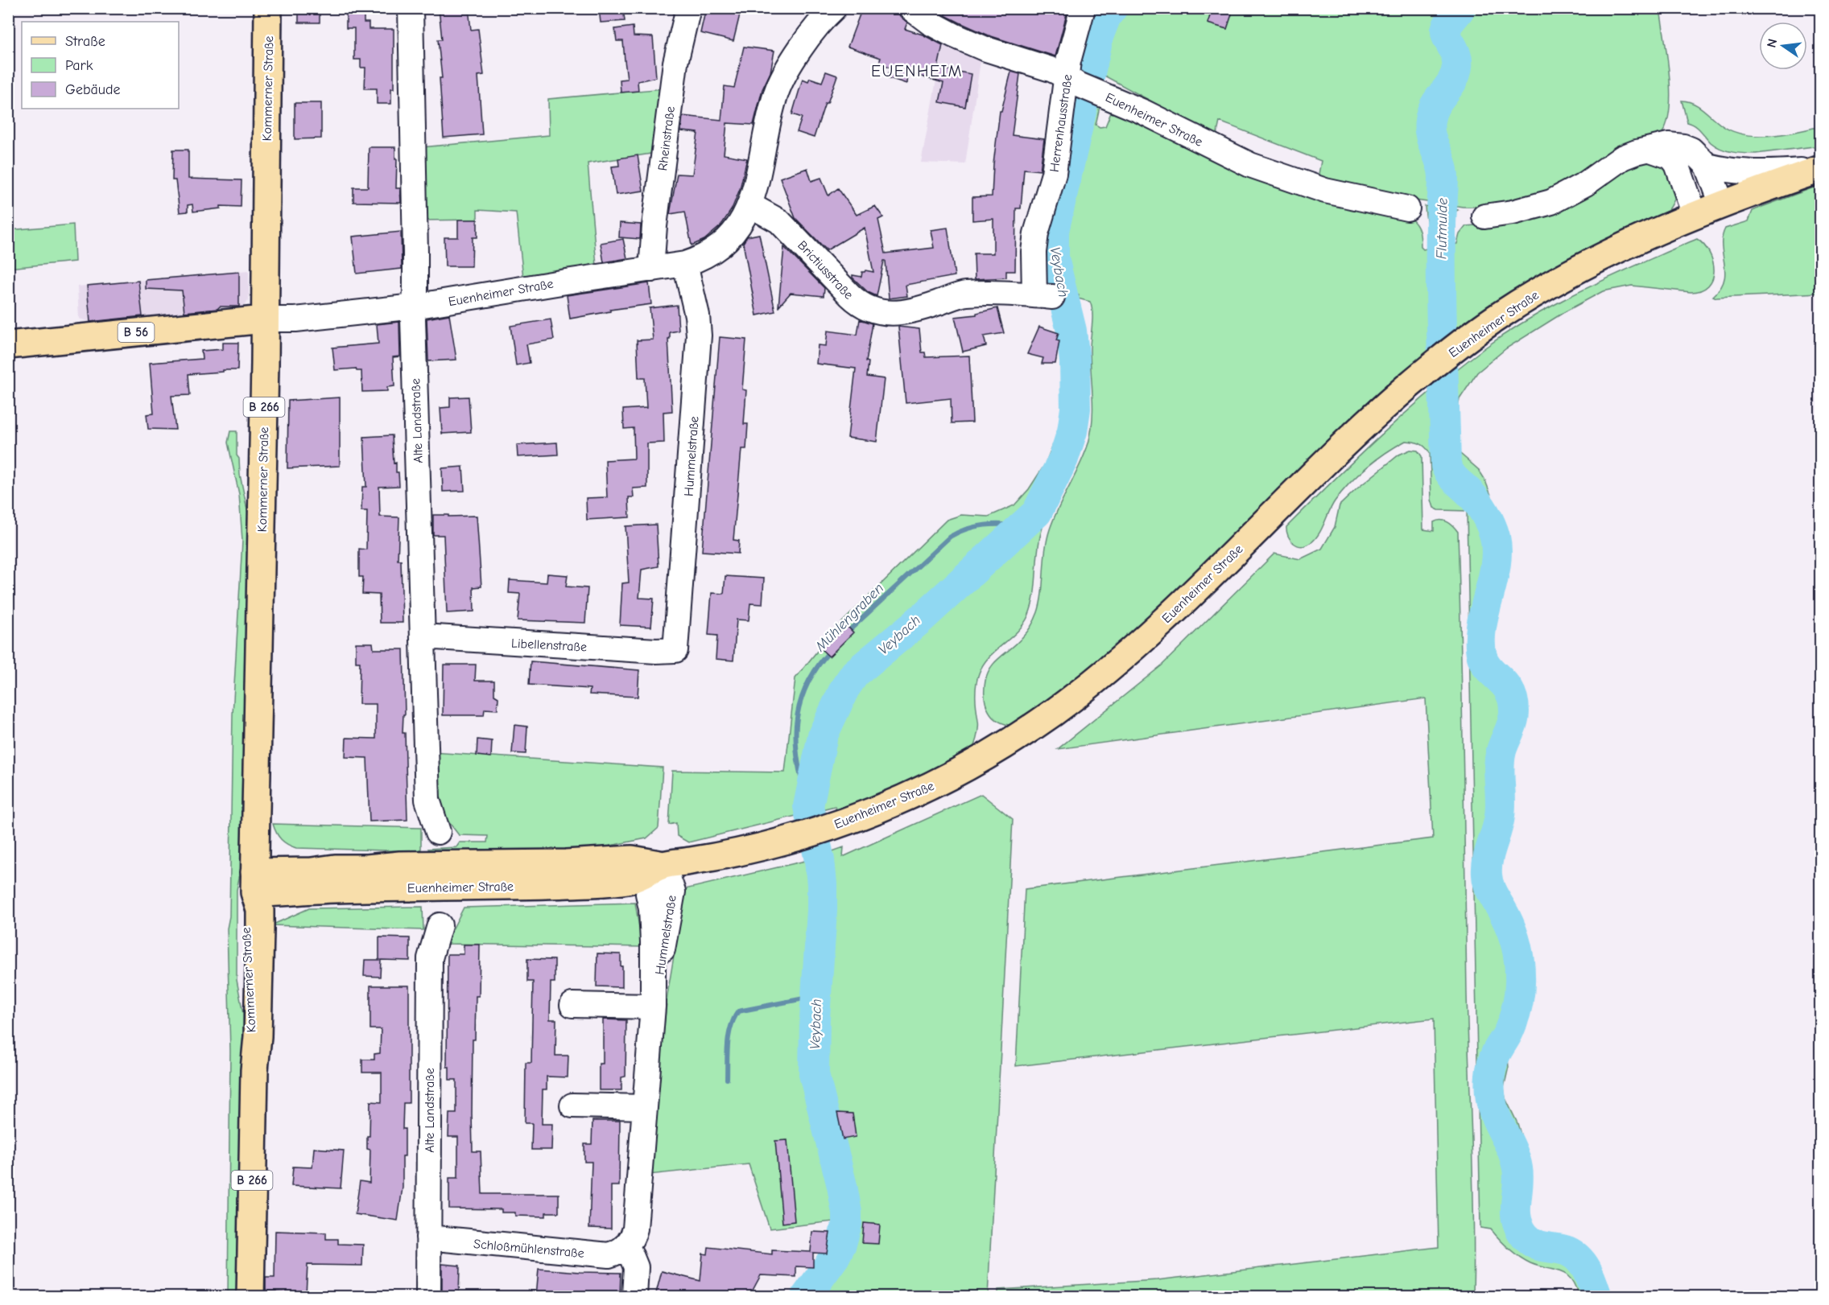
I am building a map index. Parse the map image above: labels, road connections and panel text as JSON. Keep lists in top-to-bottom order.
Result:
{
  "streets": {
    "main road": [
      "Kommerner Straße",
      "Euenheimer Straße",
      "B 56",
      "B 266"
    ],
    "street": [
      "Herrenhausstraße",
      "Rheinstraße",
      "Brictiusstraße",
      "Alte Landstraße",
      "Hummelstraße",
      "Libellenstraße",
      "Schloßmühlenstraße"
    ]
  },
  "crossings": [
    ["Kommerner Straße", "Euenheimer Straße"],
    ["Euenheimer Straße", "Herrenhausstraße"],
    ["Euenheimer Straße", "Rheinstraße"],
    ["Euenheimer Straße", "Brictiusstraße"],
    ["Euenheimer Straße", "Alte Landstraße"],
    ["Euenheimer Straße", "Hummelstraße"],
    ["Herrenhausstraße", "Brictiusstraße"],
    ["Alte Landstraße", "Libellenstraße"],
    ["Alte Landstraße", "Schloßmühlenstraße"],
    ["Hummelstraße", "Libellenstraße"],
    ["Hummelstraße", "Schloßmühlenstraße"]
  ],
  "districts": ["EUENHEIM"],
  "water": ["Flutmulde", "Veybach", "Mühlengraben"],
  "legend": ["Straße", "Park", "Gebäude"],
  "north": "left"
}
